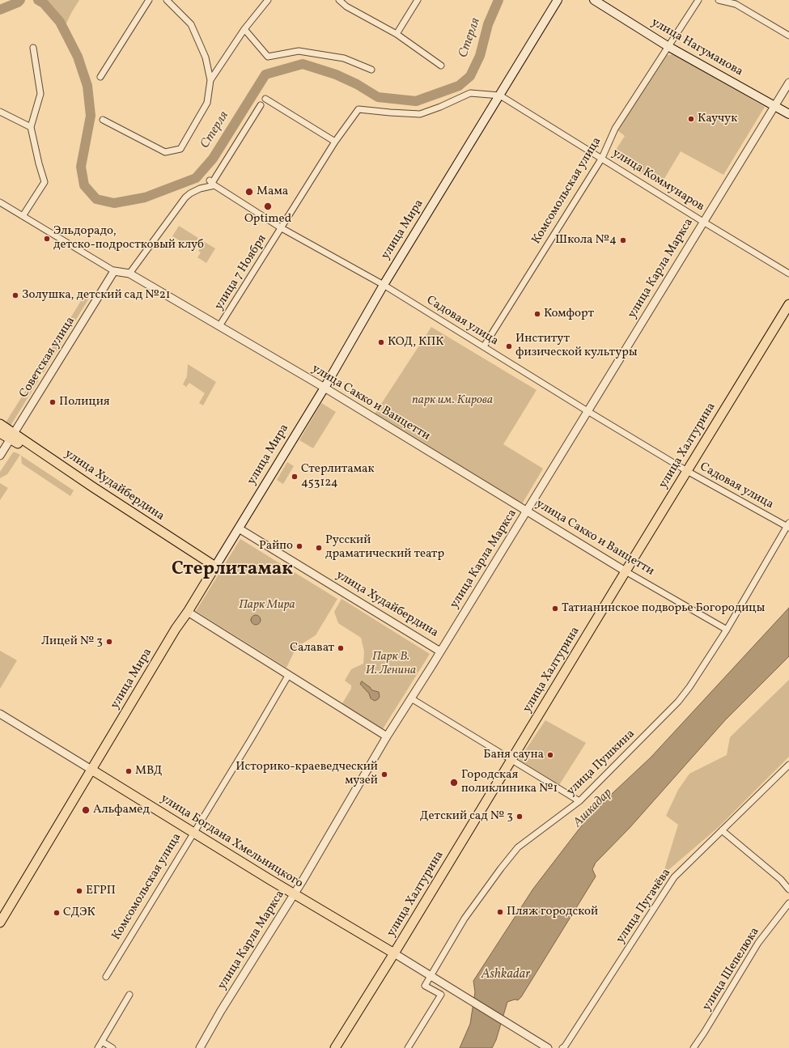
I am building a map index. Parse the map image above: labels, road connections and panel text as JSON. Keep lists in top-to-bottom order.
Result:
{
  "streets": {
    "main road": [
      "улица Нагуманова",
      "улица Мира",
      "улица Халтурина",
      "улица Худайбердина",
      "улица Богдана Хмельницкого"
    ],
    "street": [
      "улица Коммунаров",
      "Комсомольская улица",
      "улица Карла Маркса",
      "улица 7 Ноября",
      "Садовая улица",
      "Советская улица",
      "улица Сакко и Ванцетти",
      "улица Пушкина",
      "улица Пугачёва",
      "улица Шепелюка"
    ]
  },
  "crossings": [
    ["улица Нагуманова", "Комсомольская улица"],
    ["улица Нагуманова", "улица Карла Маркса"],
    ["улица Коммунаров", "Комсомольская улица"],
    ["улица Коммунаров", "улица Мира"],
    ["улица Коммунаров", "улица Карла Маркса"],
    ["улица Коммунаров", "улица 7 Ноября"],
    ["Комсомольская улица", "Садовая улица"],
    ["Комсомольская улица", "улица Богдана Хмельницкого"],
    ["улица Мира", "улица 7 Ноября"],
    ["улица Мира", "Садовая улица"],
    ["улица Мира", "улица Сакко и Ванцетти"],
    ["улица Мира", "улица Худайбердина"],
    ["улица Мира", "улица Богдана Хмельницкого"],
    ["улица Карла Маркса", "Садовая улица"],
    ["улица Карла Маркса", "улица Сакко и Ванцетти"],
    ["улица Карла Маркса", "улица Худайбердина"],
    ["улица Карла Маркса", "улица Богдана Хмельницкого"],
    ["улица 7 Ноября", "Садовая улица"],
    ["улица 7 Ноября", "улица Сакко и Ванцетти"],
    ["Садовая улица", "улица Халтурина"],
    ["Садовая улица", "улица Пушкина"],
    ["Советская улица", "улица Сакко и Ванцетти"],
    ["Советская улица", "улица Худайбердина"],
    ["улица Сакко и Ванцетти", "улица Халтурина"],
    ["улица Сакко и Ванцетти", "улица Пушкина"],
    ["улица Халтурина", "улица Богдана Хмельницкого"],
    ["улица Пушкина", "улица Богдана Хмельницкого"]
  ],
  "districts": ["Стерлитамак"],
  "water": ["Стерля", "Ашкадар", "Ashkadar"],
  "parks": ["парк им. Кирова", "Парк Мира", "Парк В. И. Ленина"],
  "places": [
    "Каучук",
    "Мама",
    "Optimed",
    "Эльдорадо, детско-подростковый клуб",
    "Школа №4",
    "Золушка, детский сад №21",
    "Комфорт",
    "КОД, КПК",
    "Институт физической культуры",
    "Полиция",
    "Стерлитамак 453124",
    "Райпо",
    "Русский драматический театр",
    "Татианинское подворье Богородицы",
    "Лицей № 3",
    "Салават",
    "Баня сауна",
    "МВД",
    "Историко-краеведческий музей",
    "Городская поликлиника №1",
    "Альфамед",
    "Детский сад № 3",
    "ЕГРП",
    "Пляж городской",
    "СДЭК"
  ]
}
